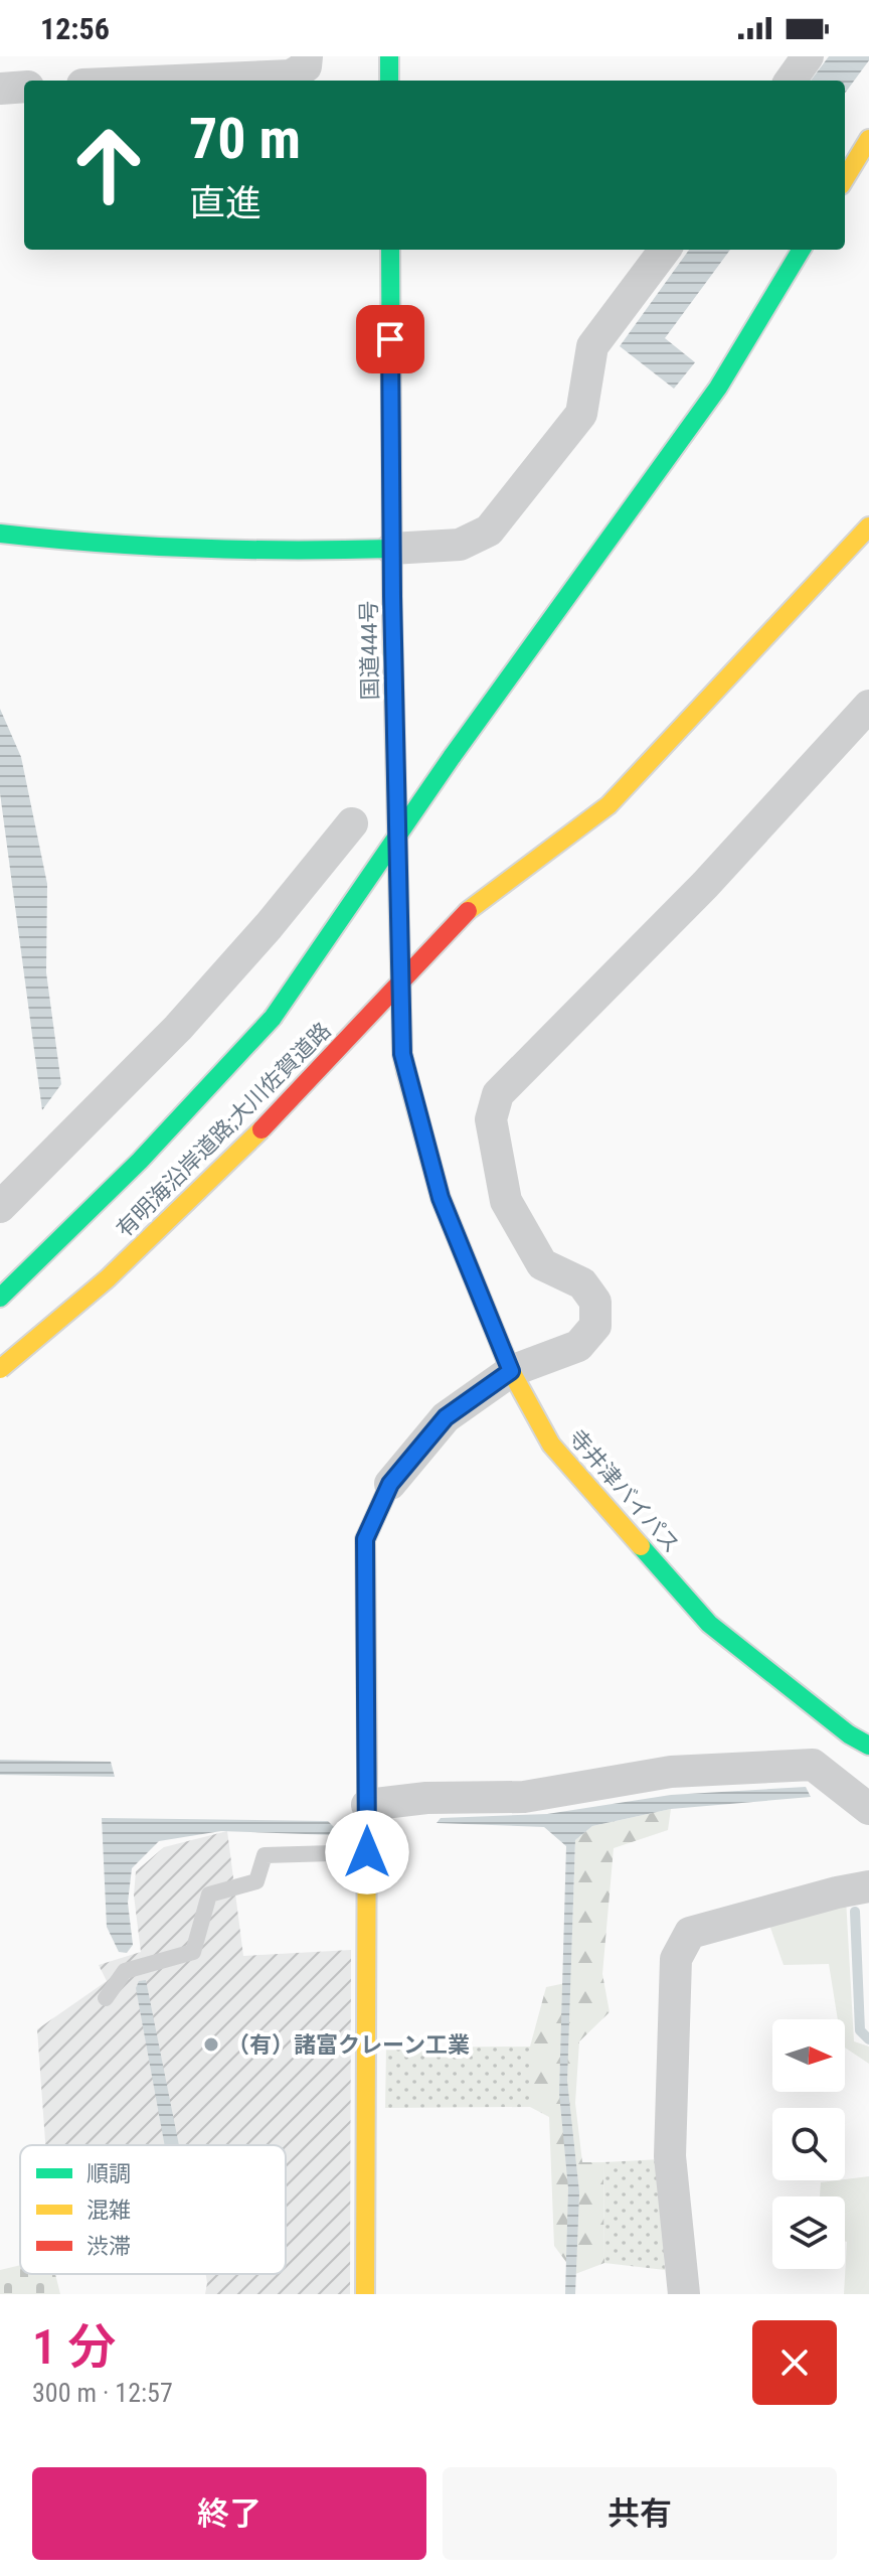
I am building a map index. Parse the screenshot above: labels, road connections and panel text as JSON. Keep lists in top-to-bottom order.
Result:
{
  "streets": {
    "main road": ["国道444号", "有明海沿岸道路;大川佐賀道路", "寺井津バイパス"]
  },
  "crossings": [
    ["国道444号", "寺井津バイパス"]
  ],
  "places": ["（有）諸富クレーン工業"],
  "legend": ["順調", "混雑", "渋滞"],
  "north": "right",
  "page": {
    "status": "12:56",
    "turn": ["70 m", "直進"],
    "heading": ["1 分", "300 m · 12:57"],
    "buttons": ["終了", "共有"]
  }
}
